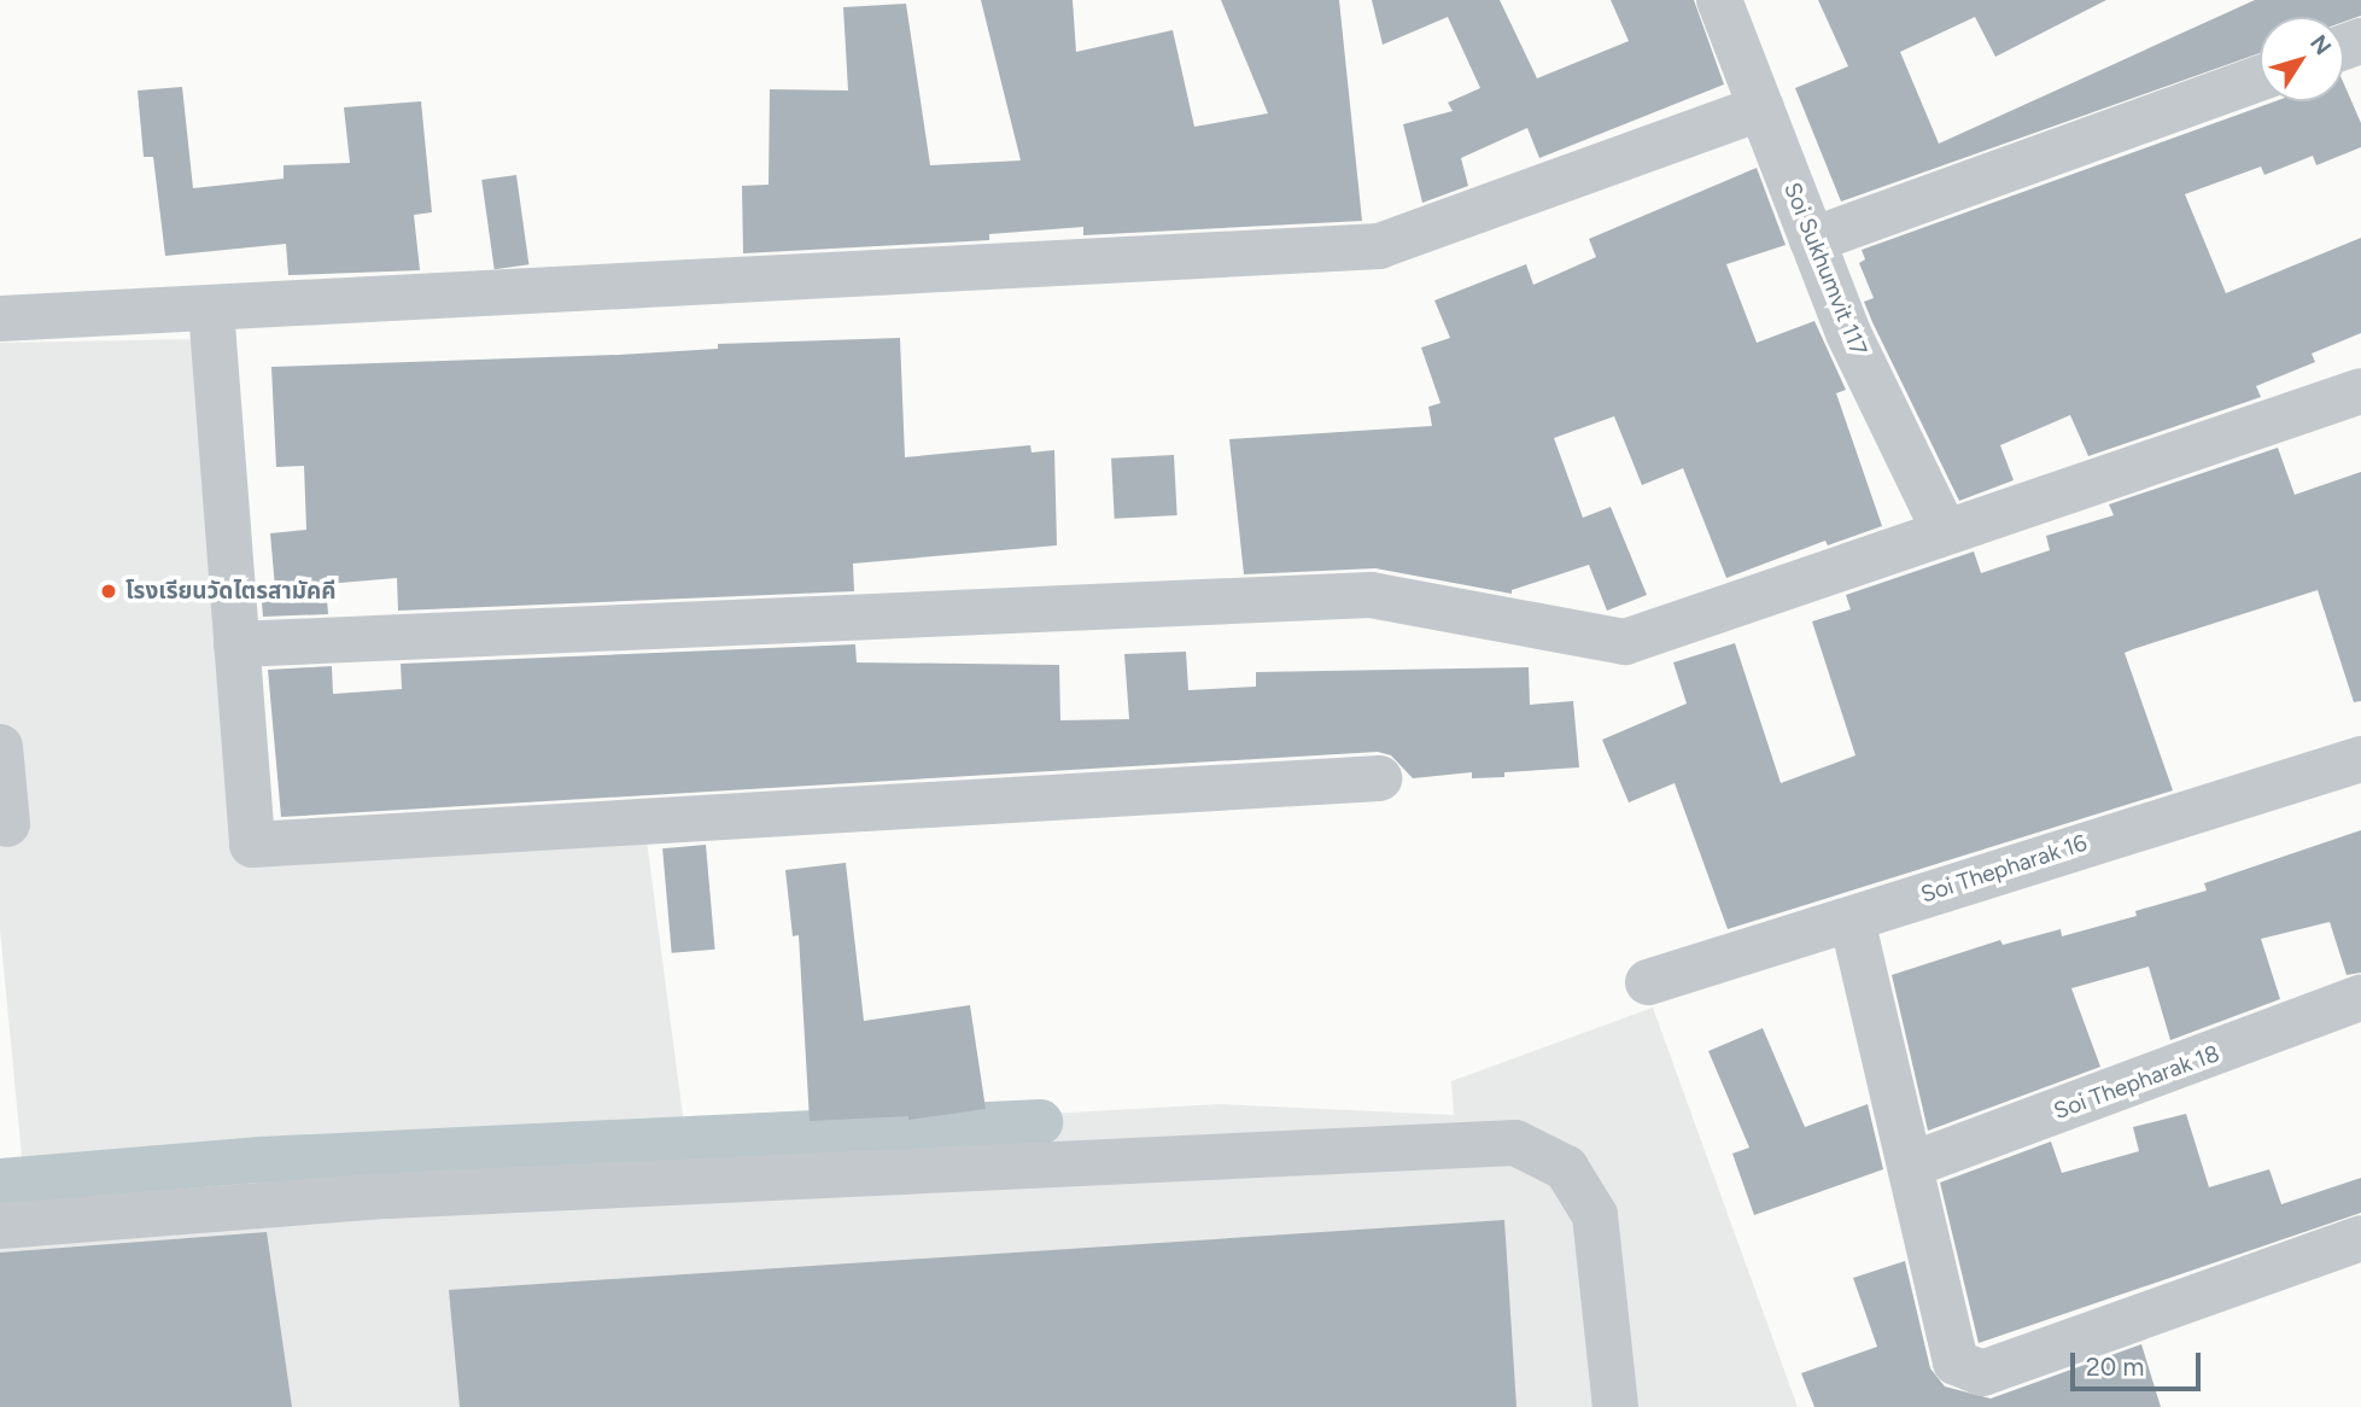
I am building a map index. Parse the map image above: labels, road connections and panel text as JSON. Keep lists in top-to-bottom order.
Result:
{
  "streets": {
    "street": ["Soi Sukhumvit 117", "Soi Thepharak 16", "Soi Thepharak 18"]
  },
  "places": ["โรงเรียนวัดไตรสามัคคี"],
  "scale_bar": "20 m",
  "north": "top right"
}
